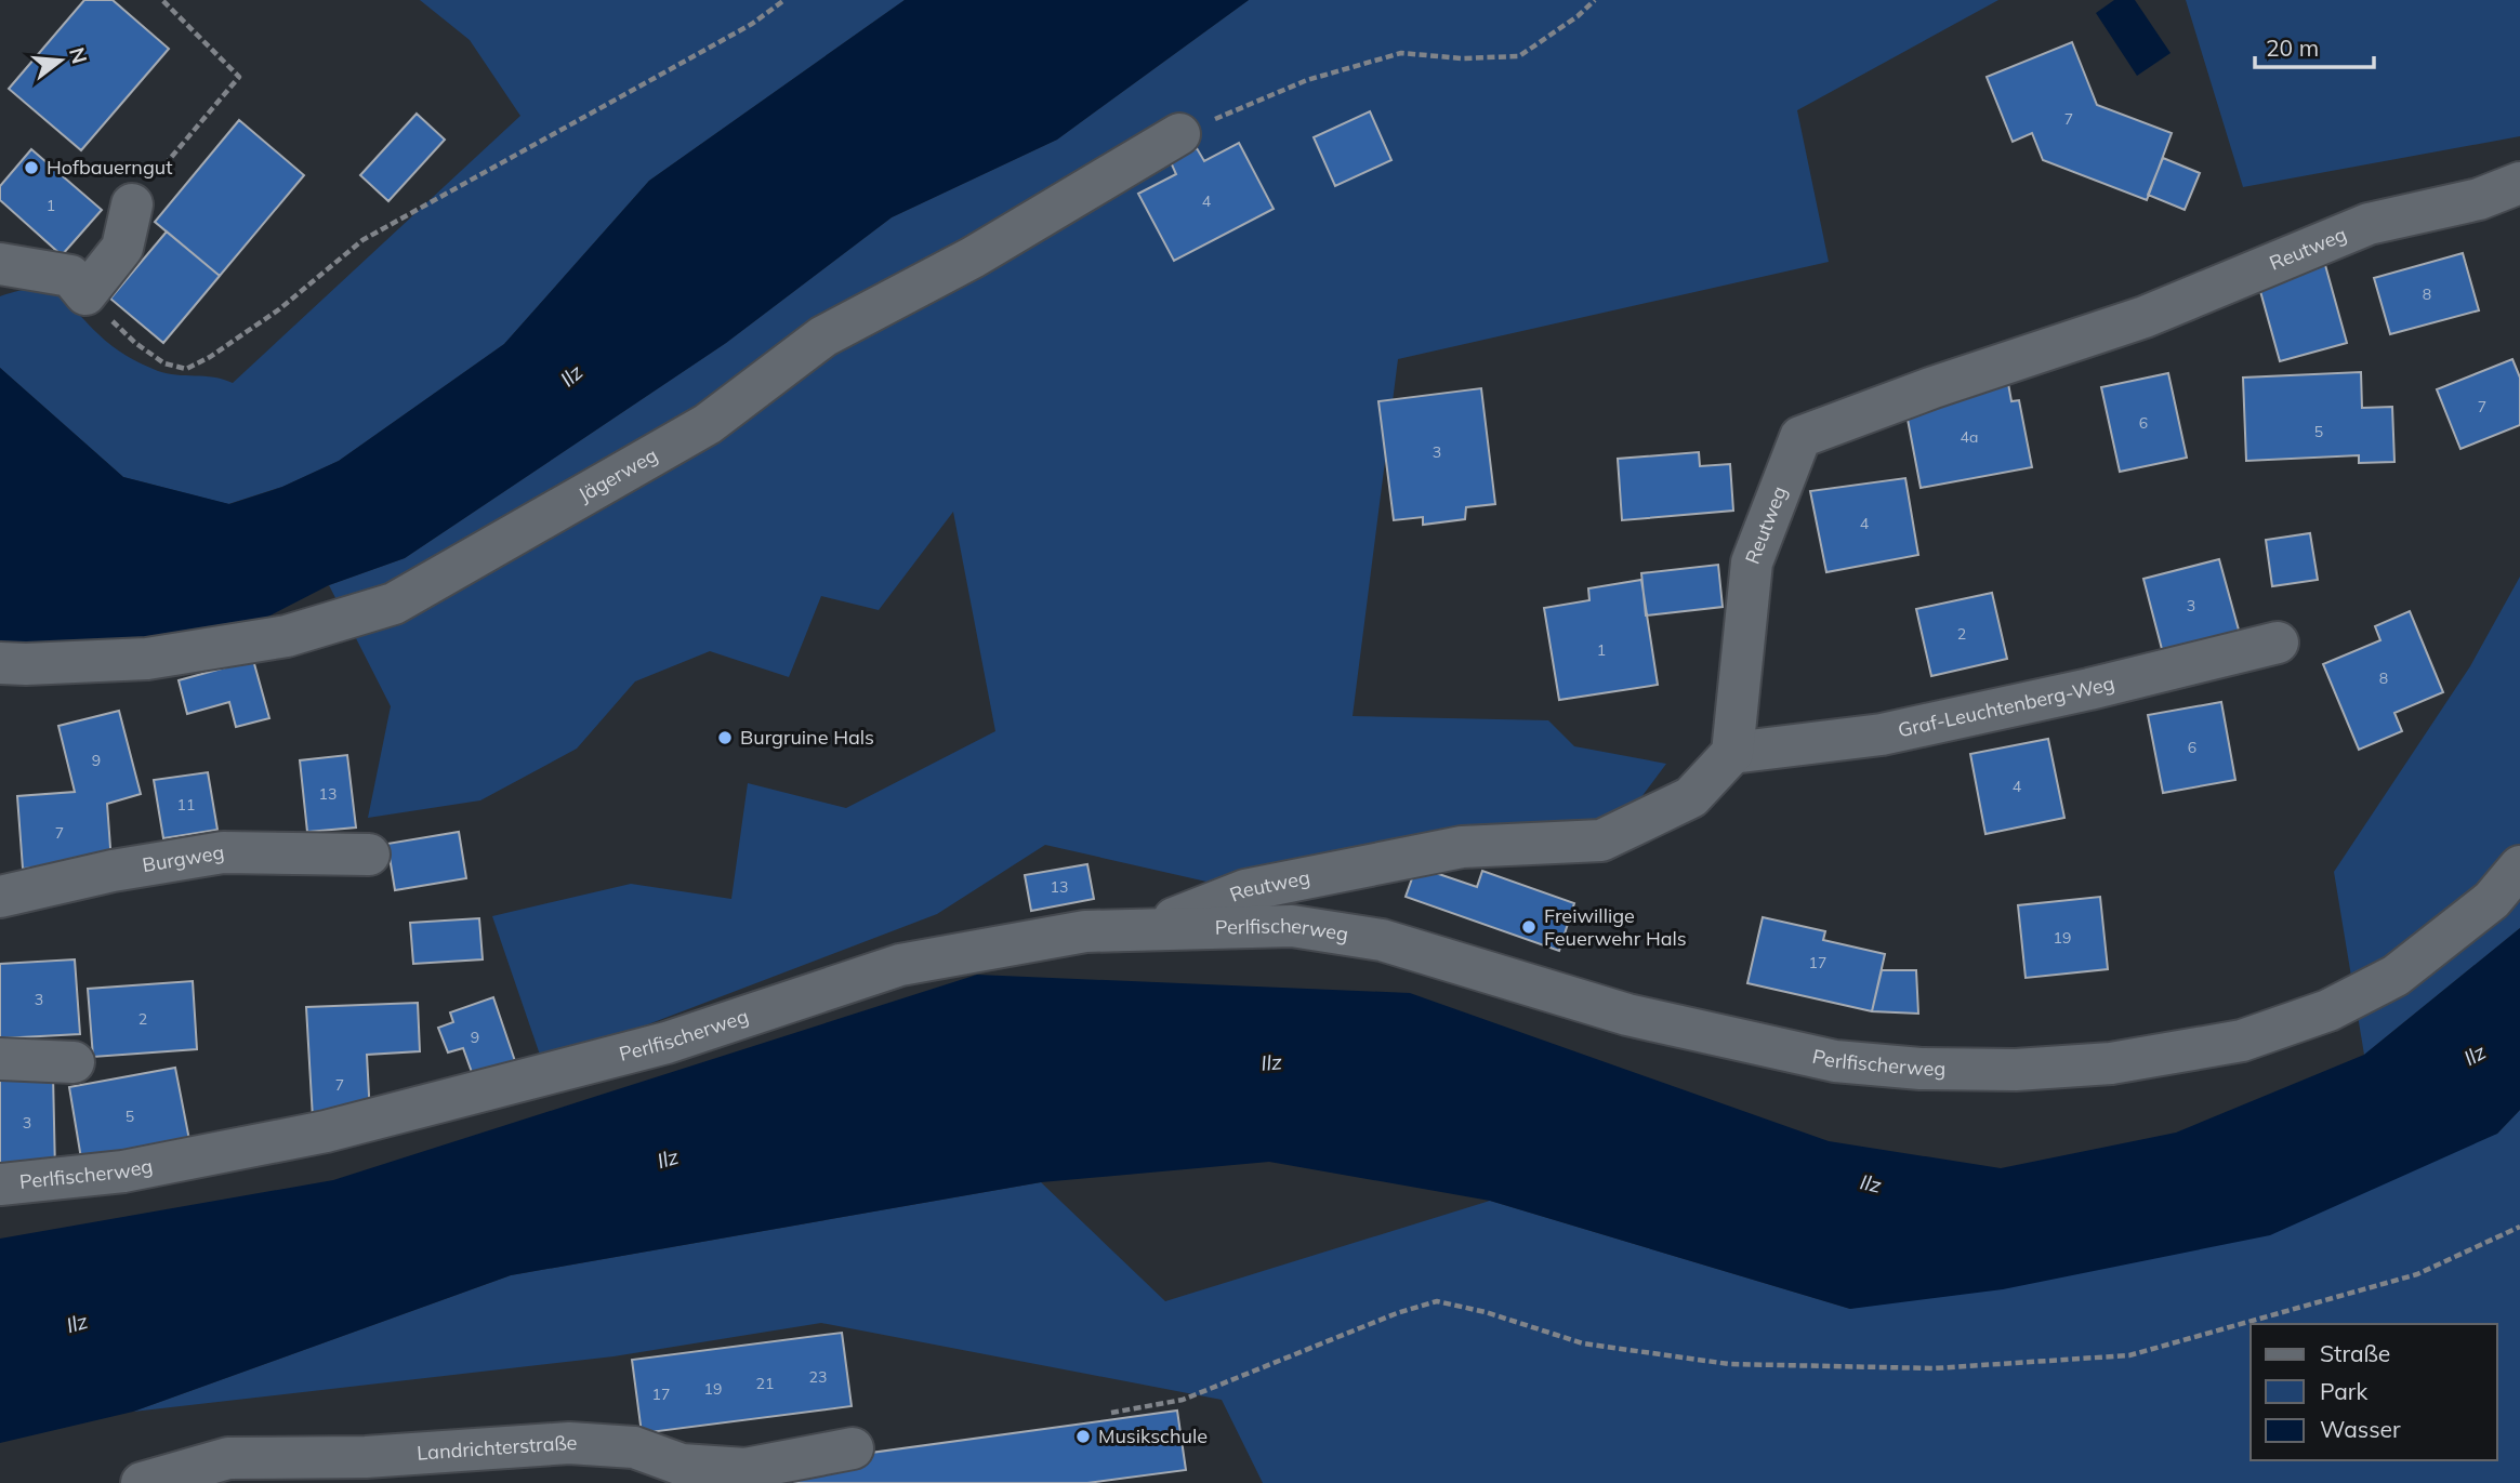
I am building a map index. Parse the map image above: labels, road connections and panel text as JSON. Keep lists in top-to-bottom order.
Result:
{
  "streets": {
    "street": [
      "Reutweg",
      "Jägerweg",
      "Graf-Leuchtenberg-Weg",
      "Burgweg",
      "Perlfischerweg",
      "Landrichterstraße"
    ]
  },
  "crossings": [
    ["Reutweg", "Graf-Leuchtenberg-Weg"],
    ["Reutweg", "Perlfischerweg"]
  ],
  "water": ["Ilz"],
  "places": [
    "Hofbauerngut",
    "Burgruine Hals",
    "Freiwillige Feuerwehr Hals",
    "Musikschule"
  ],
  "house_numbers": [
    "7",
    "4",
    "1",
    "8",
    "7",
    "6",
    "5",
    "4a",
    "3",
    "4",
    "3",
    "2",
    "1",
    "8",
    "6",
    "9",
    "4",
    "13",
    "11",
    "7",
    "13",
    "19",
    "17",
    "3",
    "2",
    "9",
    "7",
    "5",
    "3",
    "23",
    "21",
    "19",
    "17"
  ],
  "legend": ["Straße", "Park", "Wasser"],
  "scale_bar": "20 m",
  "north": "right"
}
